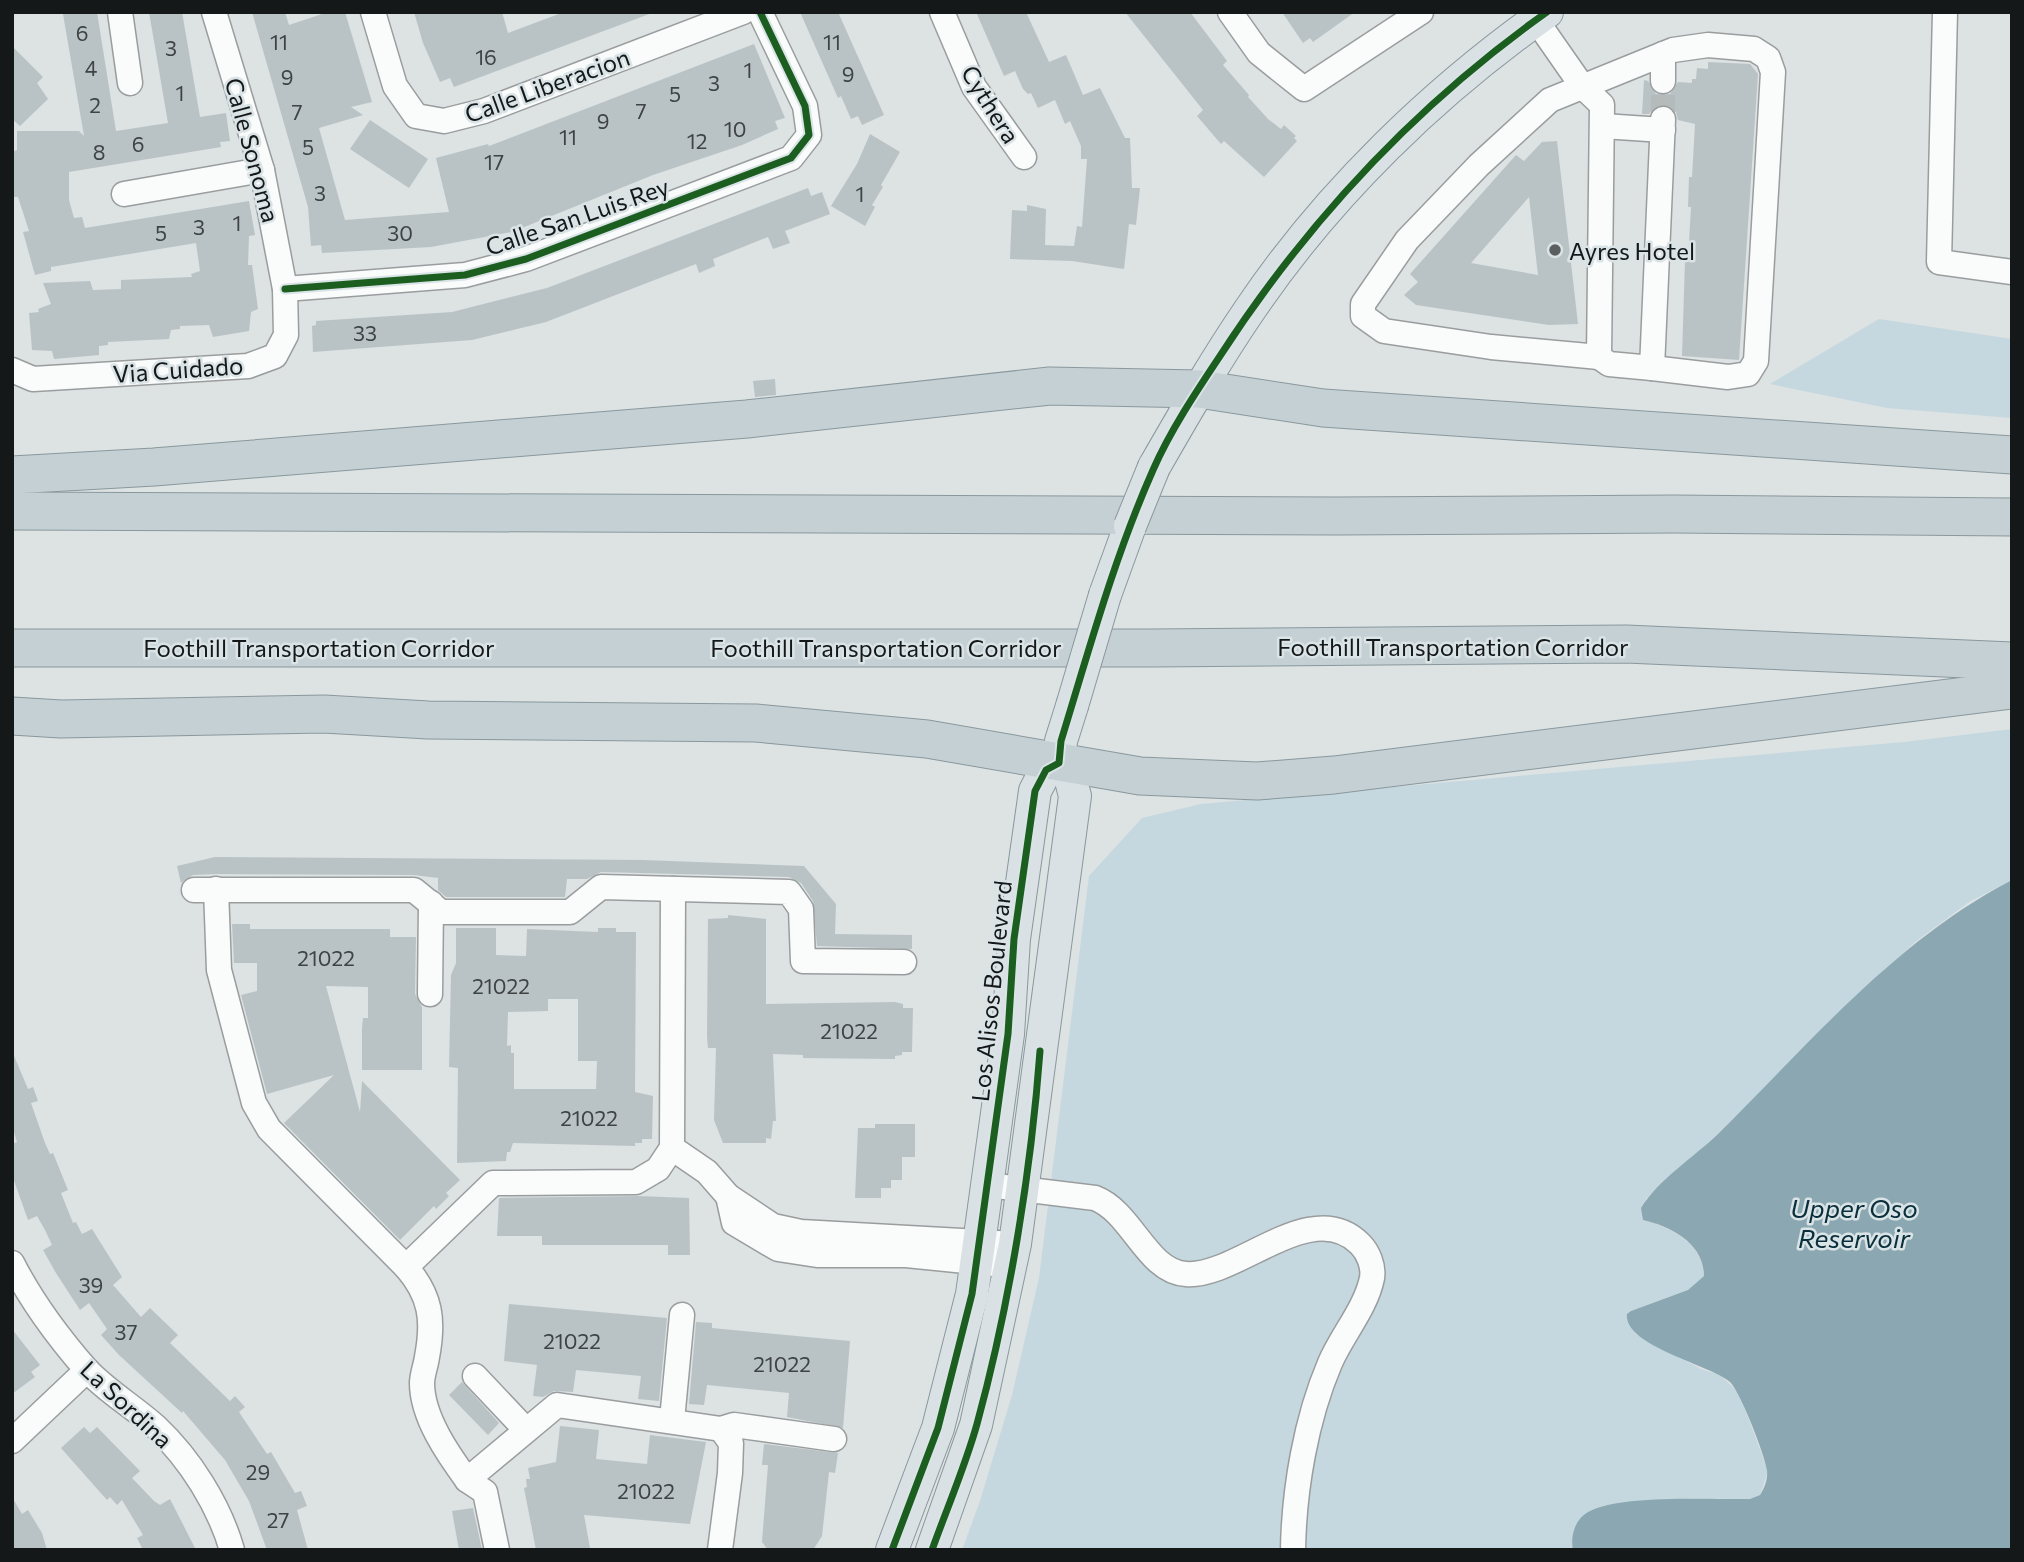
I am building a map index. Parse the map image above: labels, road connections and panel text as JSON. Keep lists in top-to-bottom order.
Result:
{
  "streets": {
    "highway": ["Foothill Transportation Corridor"],
    "main road": ["Los Alisos Boulevard"],
    "street": [
      "Calle Liberacion",
      "Cythera",
      "Calle Sonoma",
      "Calle San Luis Rey",
      "Via Cuidado",
      "La Sordina"
    ]
  },
  "crossings": [
    ["Calle Sonoma", "Calle San Luis Rey"],
    ["Calle Sonoma", "Via Cuidado"],
    ["Calle San Luis Rey", "Via Cuidado"]
  ],
  "water": ["Upper Oso Reservoir"],
  "places": ["Ayres Hotel"],
  "house_numbers": [
    "6",
    "11",
    "11",
    "3",
    "16",
    "4",
    "1",
    "9",
    "9",
    "3",
    "1",
    "5",
    "2",
    "7",
    "7",
    "9",
    "10",
    "11",
    "12",
    "6",
    "5",
    "8",
    "17",
    "3",
    "1",
    "1",
    "3",
    "5",
    "30",
    "33",
    "21022",
    "21022",
    "21022",
    "21022",
    "39",
    "37",
    "21022",
    "21022",
    "29",
    "21022",
    "27"
  ]
}
